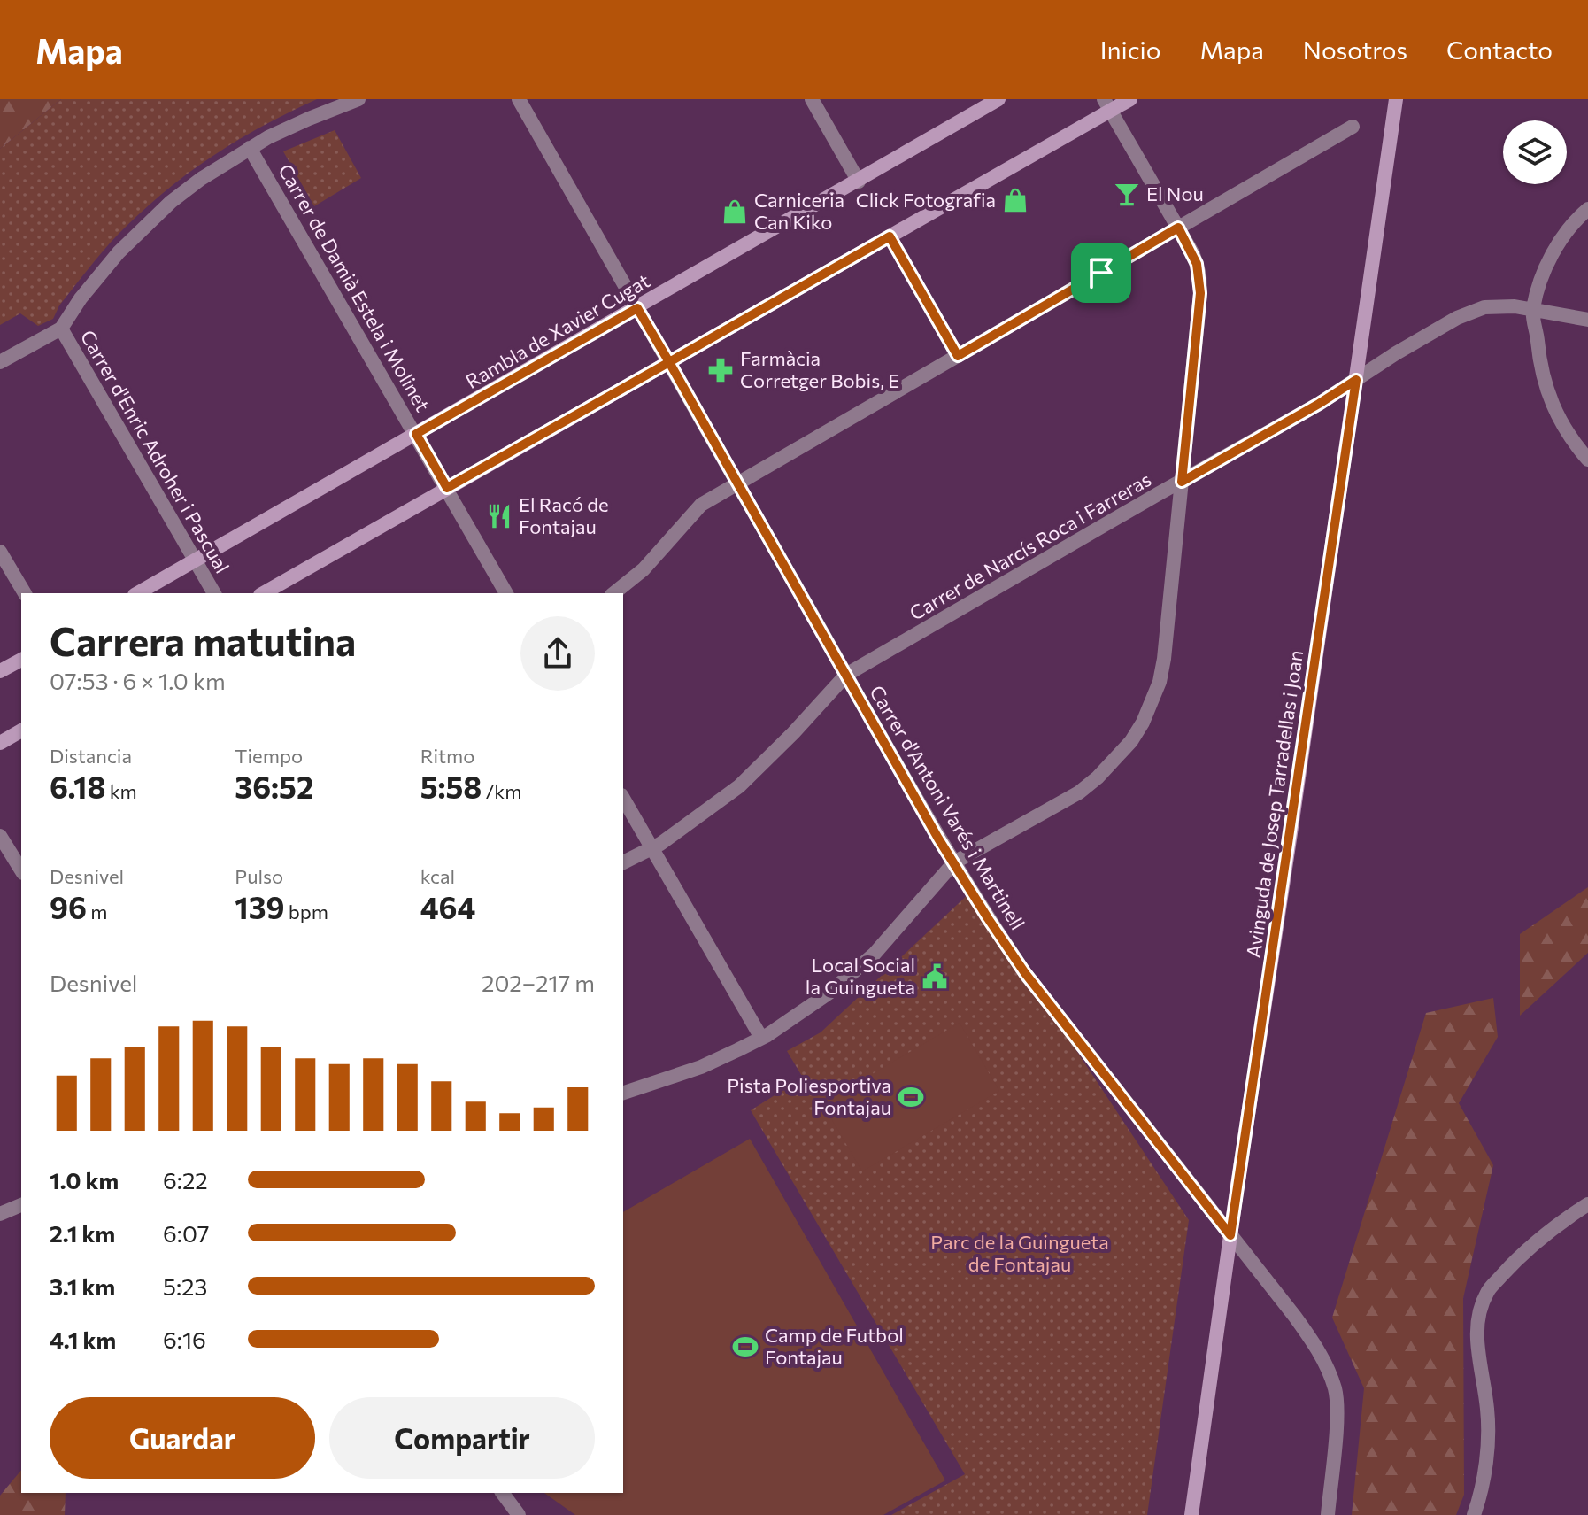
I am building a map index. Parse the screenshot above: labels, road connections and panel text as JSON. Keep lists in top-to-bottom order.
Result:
{
  "streets": {
    "main road": ["Rambla de Xavier Cugat", "Avinguda de Josep Tarradellas i Joan"],
    "street": [
      "Carrer de Damià Estela i Molinet",
      "Carrer d'Enric Adroher i Pascual",
      "Carrer de Narcís Roca i Farreras",
      "Carrer d'Antoni Varés i Martinell"
    ]
  },
  "crossings": [
    ["Carrer de Damià Estela i Molinet", "Rambla de Xavier Cugat"],
    ["Rambla de Xavier Cugat", "Carrer d'Enric Adroher i Pascual"],
    ["Rambla de Xavier Cugat", "Carrer d'Antoni Varés i Martinell"],
    ["Carrer de Narcís Roca i Farreras", "Avinguda de Josep Tarradellas i Joan"],
    ["Carrer de Narcís Roca i Farreras", "Carrer d'Antoni Varés i Martinell"],
    ["Avinguda de Josep Tarradellas i Joan", "Carrer d'Antoni Varés i Martinell"]
  ],
  "parks": ["Parc de la Guingueta de Fontajau"],
  "places": {
    "bar": ["El Nou"],
    "shop": ["Click Fotografia", "Carniceria Can Kiko"],
    "pharmacy": ["Farmàcia Corretger Bobis, E"],
    "restaurant": ["El Racó de Fontajau"],
    "public building": ["Local Social la Guingueta"],
    "sports": ["Pista Poliesportiva Fontajau", "Camp de Futbol Fontajau"]
  },
  "page": {
    "header": "Mapa",
    "nav": [
      "Inicio",
      "Mapa",
      "Nosotros",
      "Contacto"
    ],
    "heading": ["Carrera matutina", "07:53 · 6 × 1.0 km"],
    "stats": [
      ["Distancia", "6.18 km"],
      ["Tiempo", "36:52"],
      ["Ritmo", "5:58 /km"],
      ["Desnivel", "96 m"],
      ["Pulso", "139 bpm"],
      ["kcal", "464"]
    ],
    "chart": ["Desnivel", "202–217 m"],
    "list": [
      {
        "name": "1.0 km",
        "note": "6:22"
      },
      {
        "name": "2.1 km",
        "note": "6:07"
      },
      {
        "name": "3.1 km",
        "note": "5:23"
      },
      {
        "name": "4.1 km",
        "note": "6:16"
      }
    ],
    "buttons": ["Guardar", "Compartir"]
  }
}
